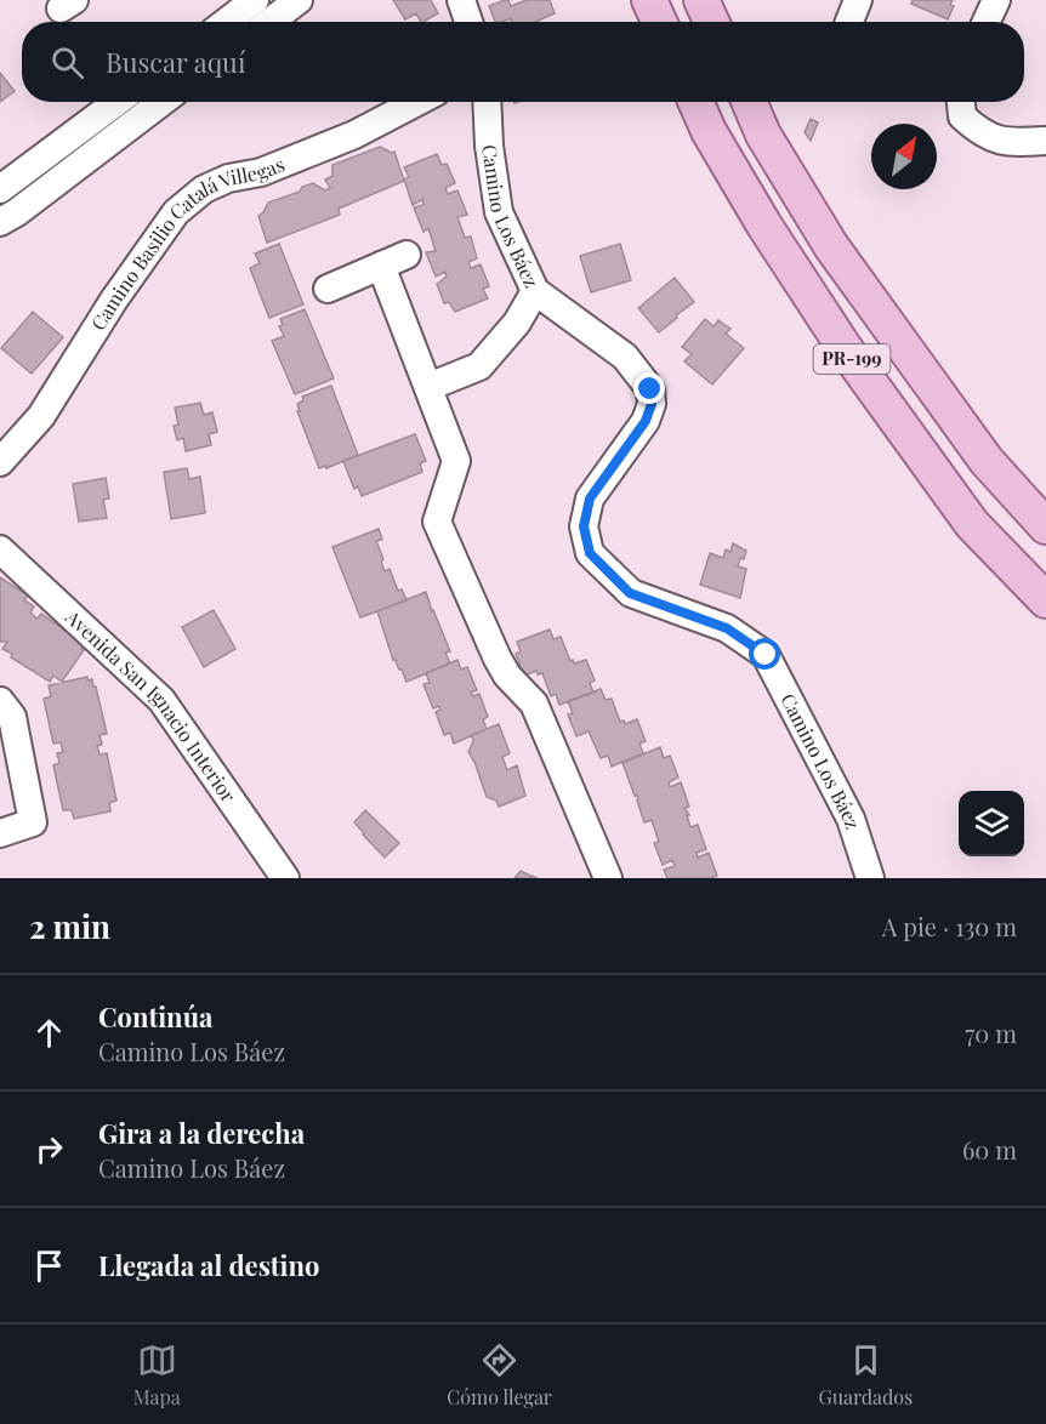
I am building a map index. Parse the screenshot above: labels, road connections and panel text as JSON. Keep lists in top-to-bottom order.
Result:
{
  "streets": {
    "main road": ["PR-199"],
    "street": ["Camino Los Báez", "Camino Basilio Catalá Villegas", "Avenida San Ignacio Interior"]
  },
  "north": "top right",
  "page": {
    "search": "Buscar aquí",
    "heading": ["2 min", "A pie · 130 m"],
    "list": [
      ["Continúa", "Camino Los Báez", "70 m"],
      ["Gira a la derecha", "Camino Los Báez", "60 m"],
      "Llegada al destino"
    ],
    "nav": ["Mapa", "Cómo llegar", "Guardados"]
  }
}
